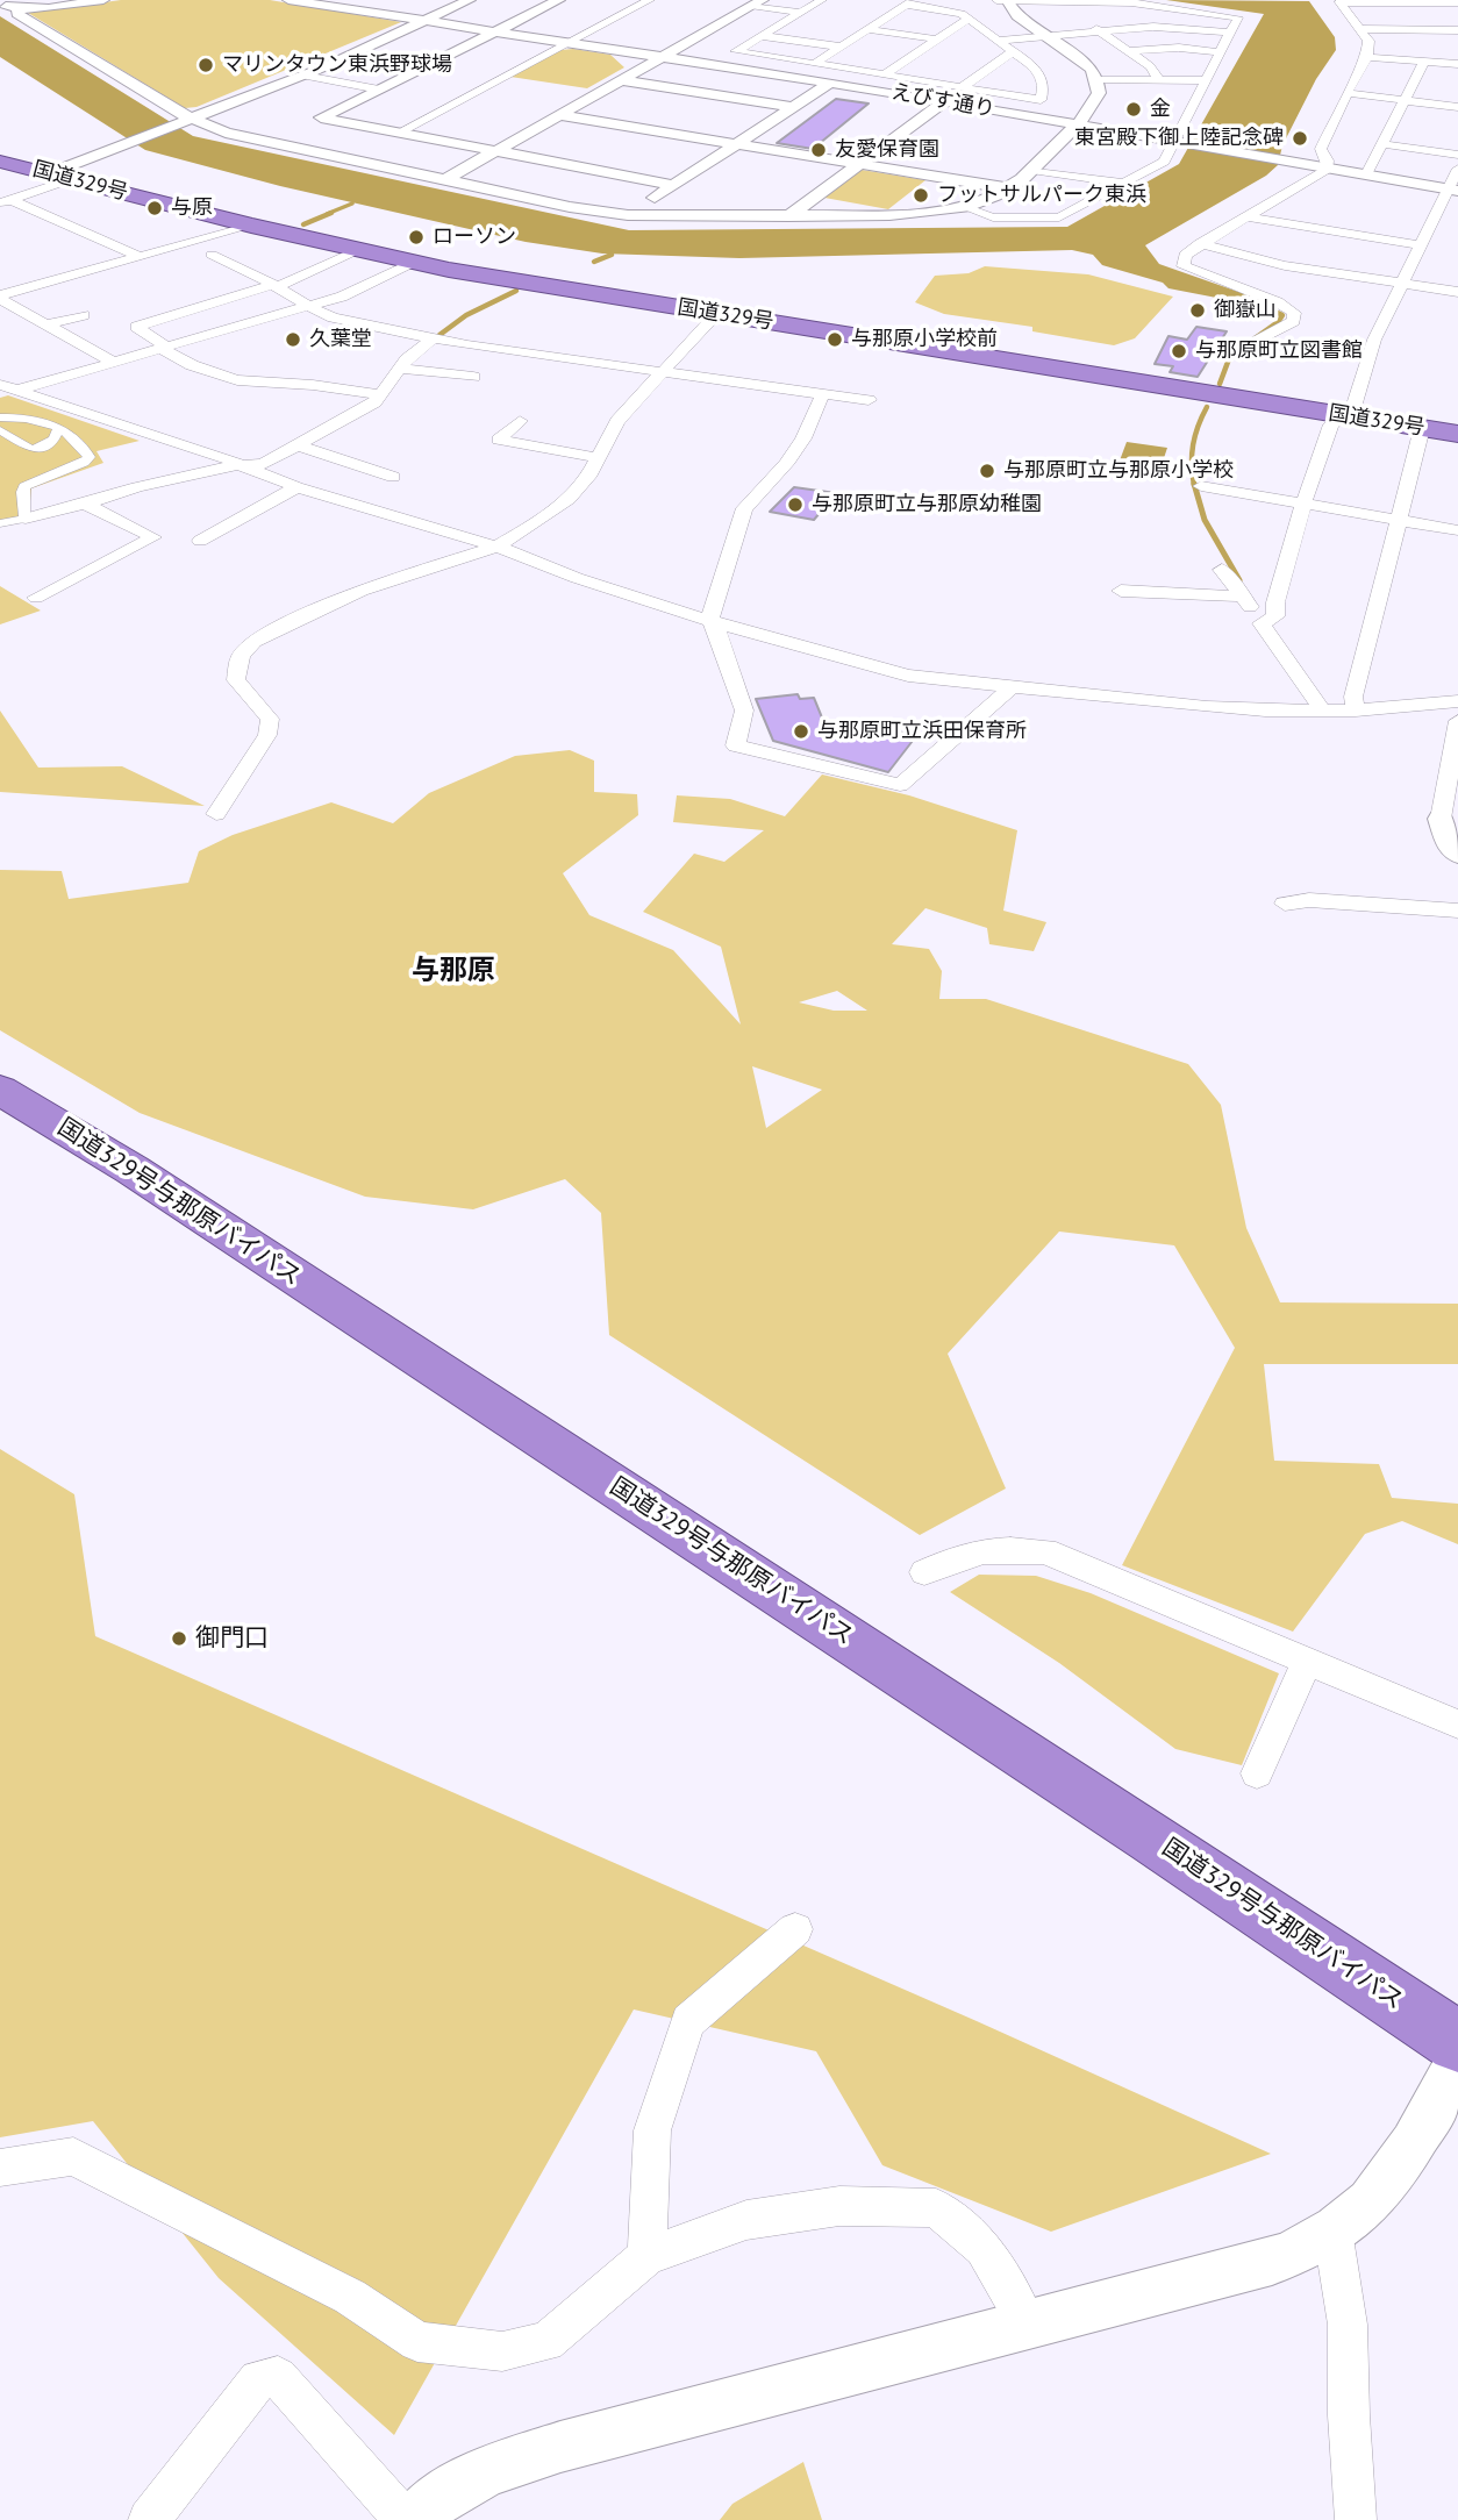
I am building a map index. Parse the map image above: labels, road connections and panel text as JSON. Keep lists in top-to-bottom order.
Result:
{
  "streets": {
    "highway": ["国道329号", "国道329号与那原バイパス"],
    "street": ["えびす通り"]
  },
  "districts": ["与那原"],
  "places": [
    "マリンタウン東浜野球場",
    "金",
    "東宮殿下御上陸記念碑",
    "友愛保育園",
    "フットサルパーク東浜",
    "与原",
    "ローソン",
    "御嶽山",
    "久葉堂",
    "与那原小学校前",
    "与那原町立図書館",
    "与那原町立与那原小学校",
    "与那原町立与那原幼稚園",
    "与那原町立浜田保育所",
    "御門口"
  ]
}
